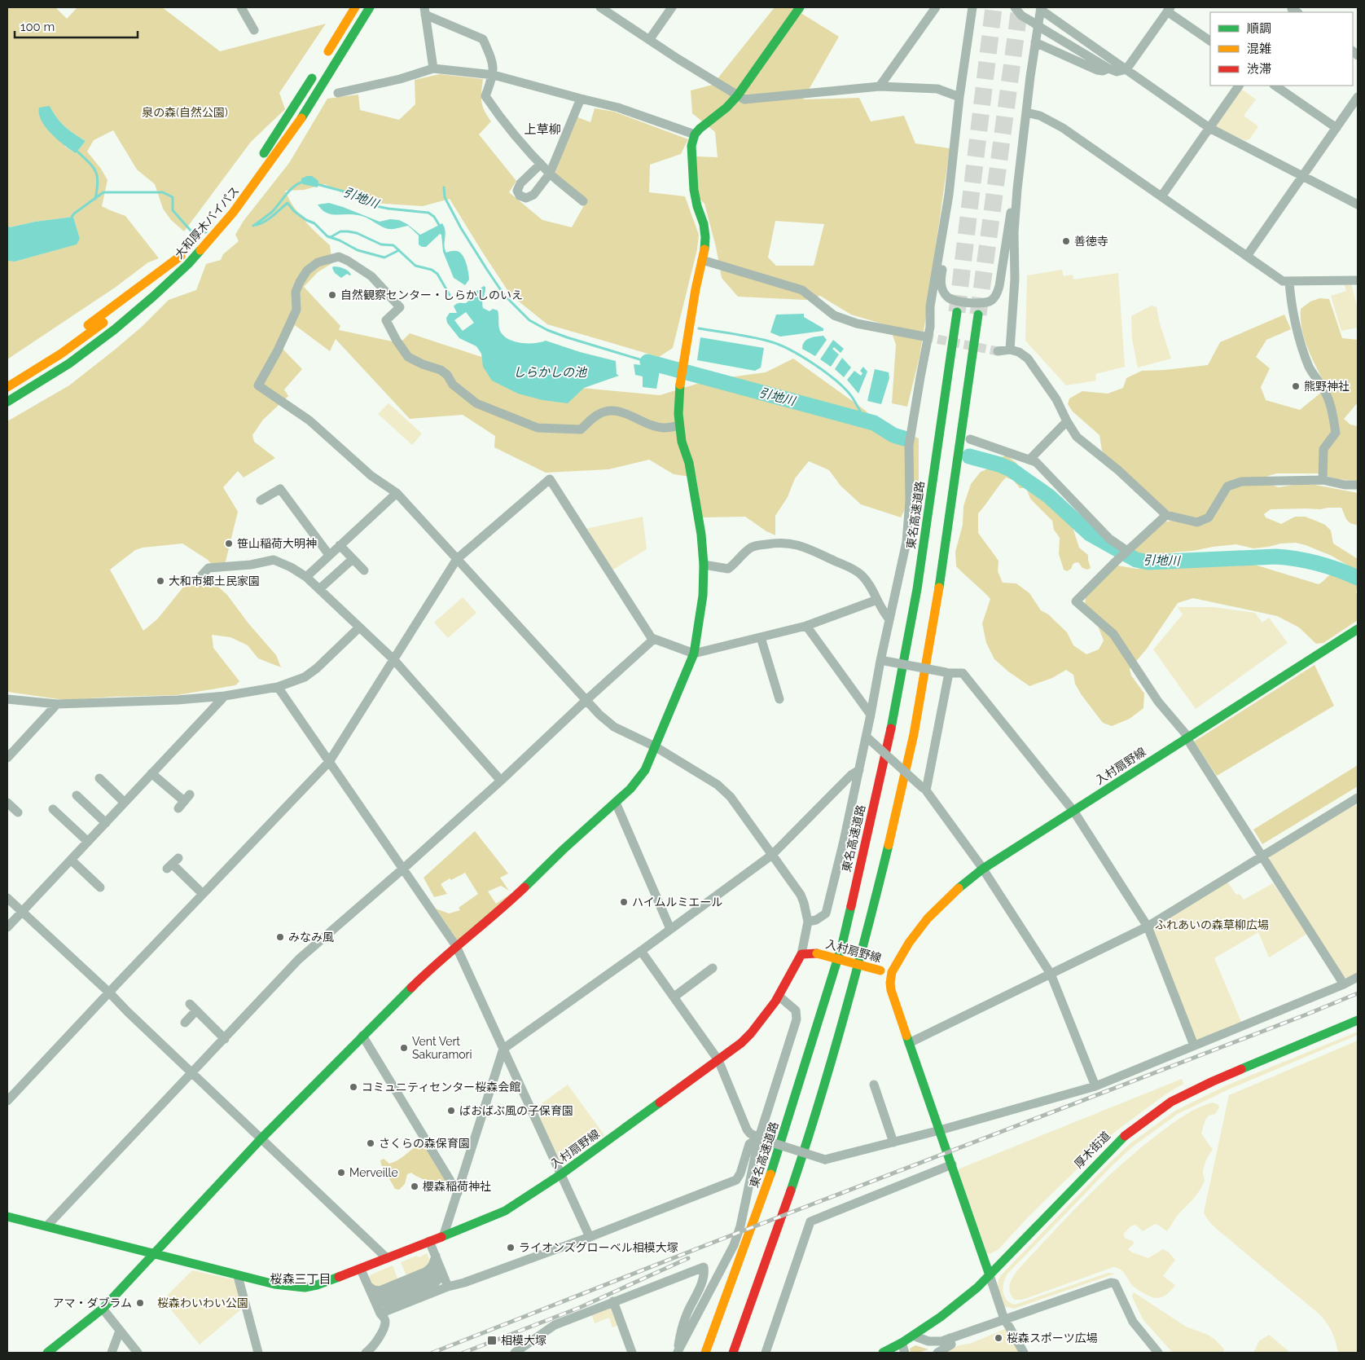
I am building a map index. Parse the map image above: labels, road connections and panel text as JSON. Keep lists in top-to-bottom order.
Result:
{
  "streets": {
    "main road": [
      "大和厚木バイパス",
      "東名高速道路",
      "入村扇野線",
      "厚木街道"
    ]
  },
  "districts": ["上草柳", "桜森三丁目"],
  "water": ["引地川", "しらかしの池"],
  "parks": ["泉の森(自然公園)", "ふれあいの森草柳広場", "桜森わいわい公園"],
  "places": {
    "other": [
      "善徳寺",
      "自然観察センター・しらかしのいえ",
      "熊野神社",
      "笹山稲荷大明神",
      "大和市郷土民家園",
      "ハイムルミエール",
      "みなみ風",
      "Vent Vert Sakuramori",
      "コミュニティセンター桜森会館",
      "ばおばぶ風の子保育園",
      "さくらの森保育園",
      "Merveille",
      "櫻森稲荷神社",
      "ライオンズグローベル相模大塚",
      "アマ・ダブラム",
      "桜森スポーツ広場"
    ],
    "transit": ["相模大塚"]
  },
  "legend": ["順調", "混雑", "渋滞"],
  "scale_bar": "100 m"
}
